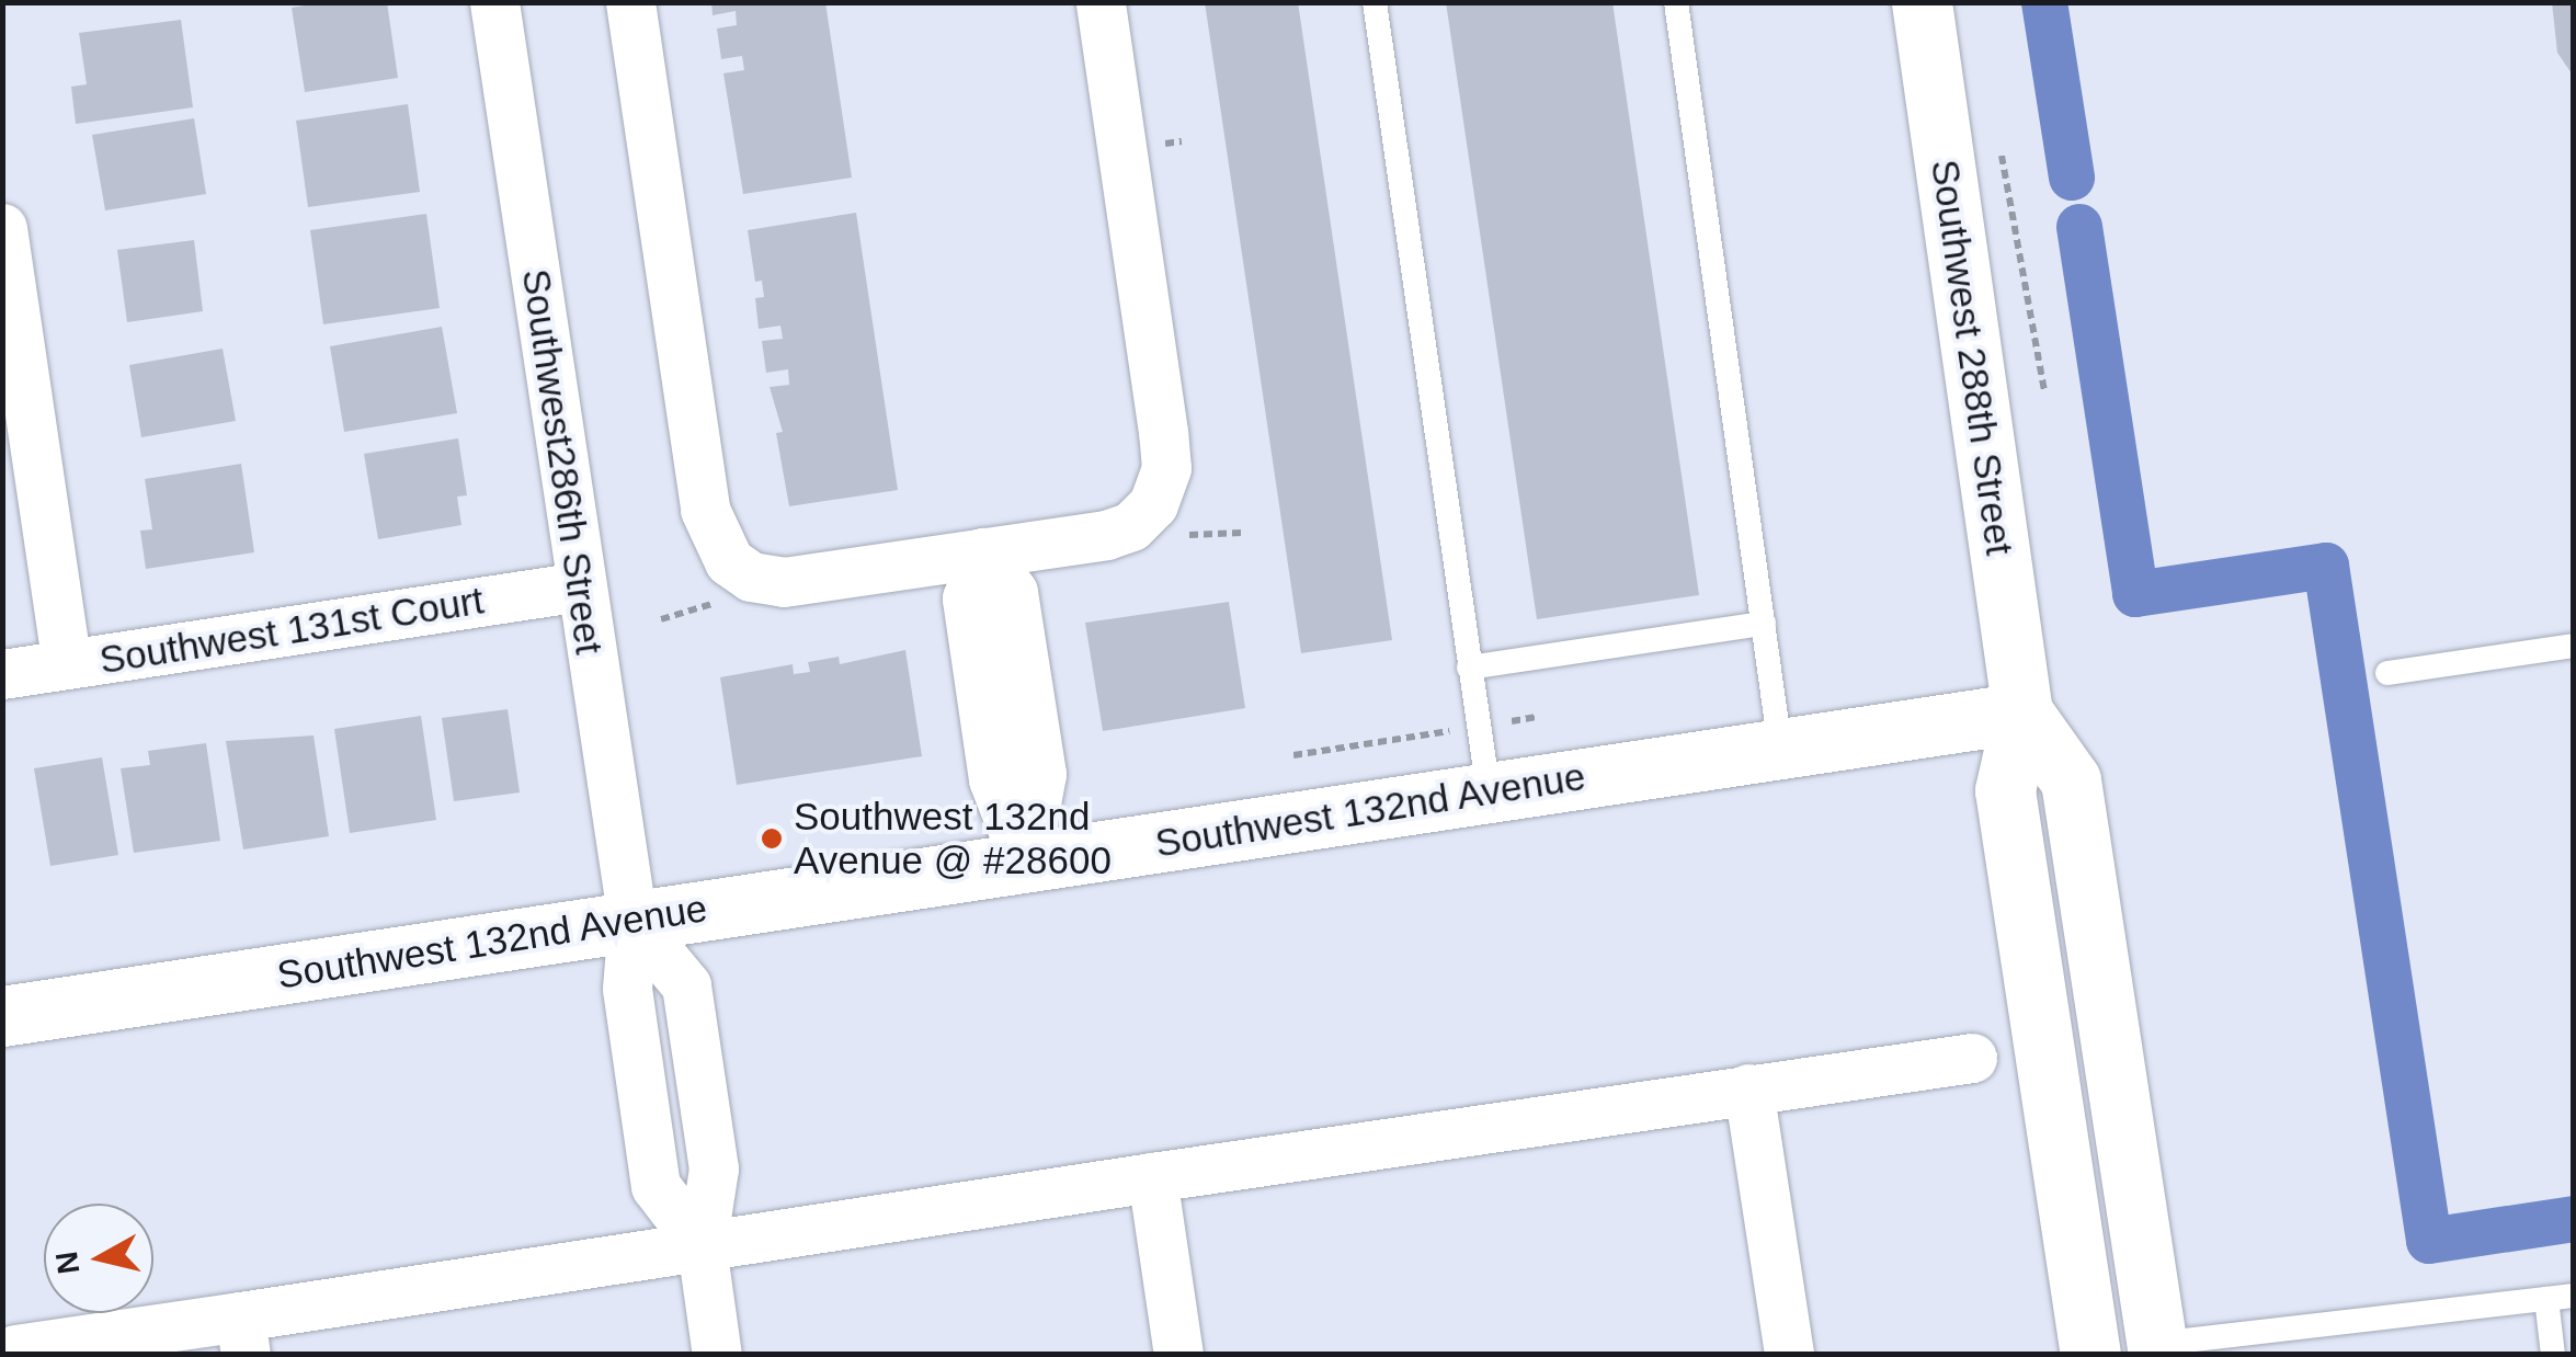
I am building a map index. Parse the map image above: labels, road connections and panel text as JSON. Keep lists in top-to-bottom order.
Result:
{
  "streets": {
    "street": [
      "Southwest 288th Street",
      "Southwest286th Street",
      "Southwest 131st Court",
      "Southwest 132nd Avenue"
    ]
  },
  "crossings": [
    ["Southwest 288th Street", "Southwest 132nd Avenue"],
    ["Southwest286th Street", "Southwest 131st Court"],
    ["Southwest286th Street", "Southwest 132nd Avenue"]
  ],
  "places": ["Southwest 132nd Avenue @ #28600"],
  "north": "left"
}
